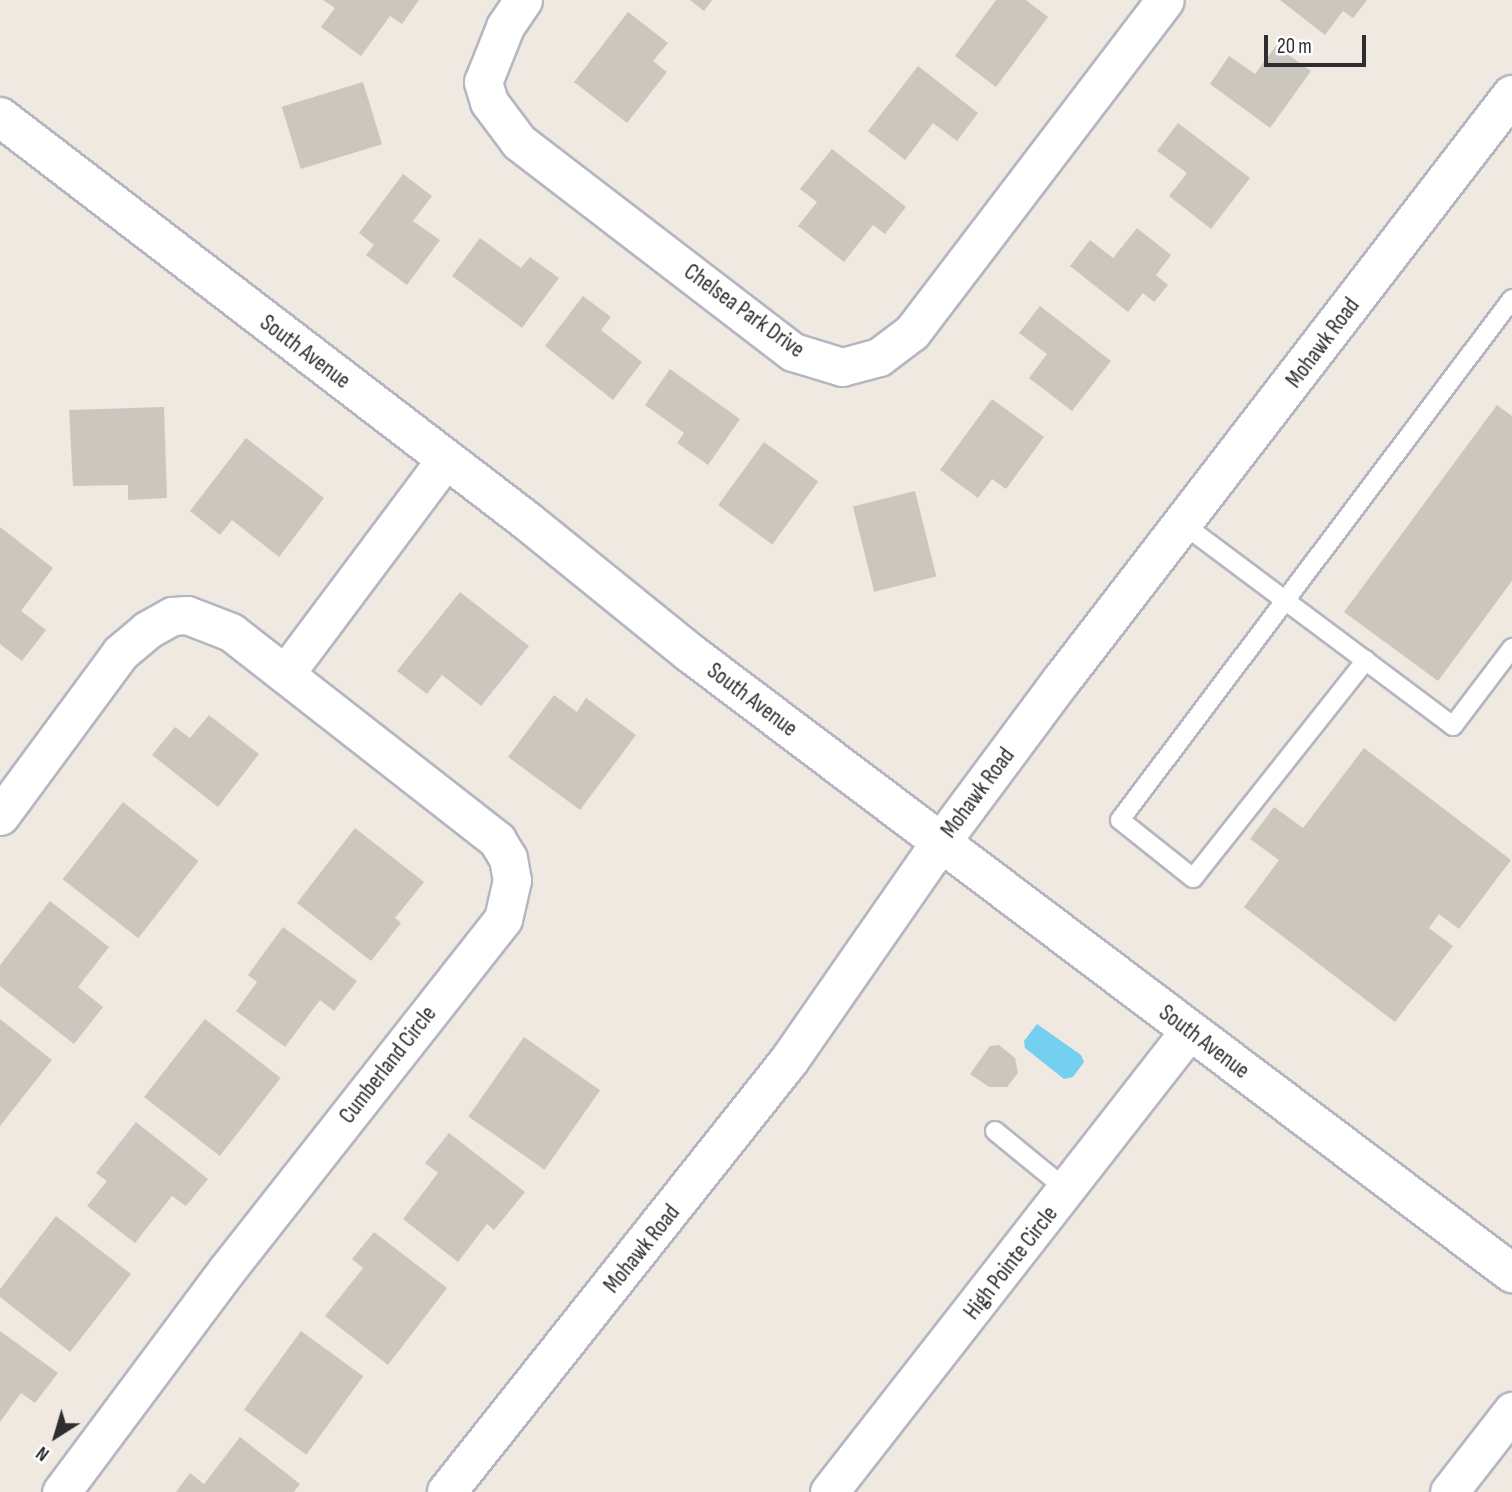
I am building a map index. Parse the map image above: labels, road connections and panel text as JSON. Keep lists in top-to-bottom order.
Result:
{
  "streets": {
    "street": [
      "Chelsea Park Drive",
      "Mohawk Road",
      "South Avenue",
      "Cumberland Circle",
      "High Pointe Circle"
    ]
  },
  "crossings": [
    ["Mohawk Road", "South Avenue"],
    ["South Avenue", "High Pointe Circle"]
  ],
  "scale_bar": "20 m",
  "north": "bottom left"
}
